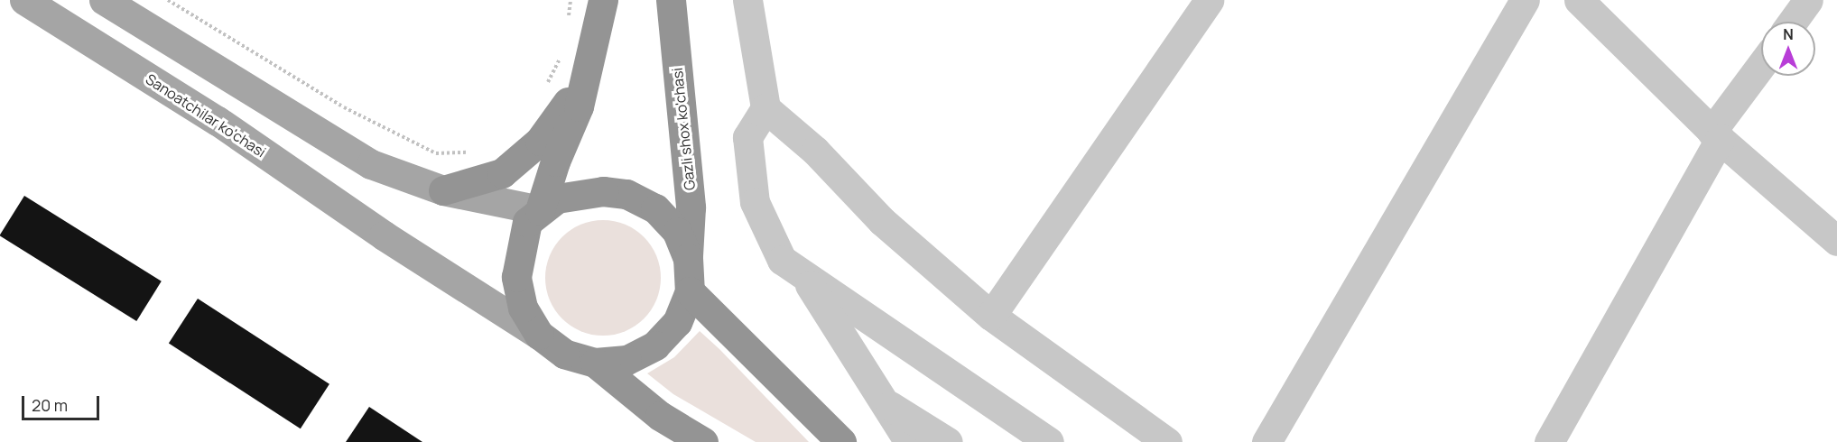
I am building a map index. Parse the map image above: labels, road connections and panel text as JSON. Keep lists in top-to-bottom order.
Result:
{
  "streets": {
    "highway": ["Gazli shox ko'chasi"],
    "main road": ["Sanoatchilar ko'chasi"]
  },
  "crossings": [
    ["Sanoatchilar ko'chasi", "Gazli shox ko'chasi"]
  ],
  "scale_bar": "20 m",
  "north": "top"
}
